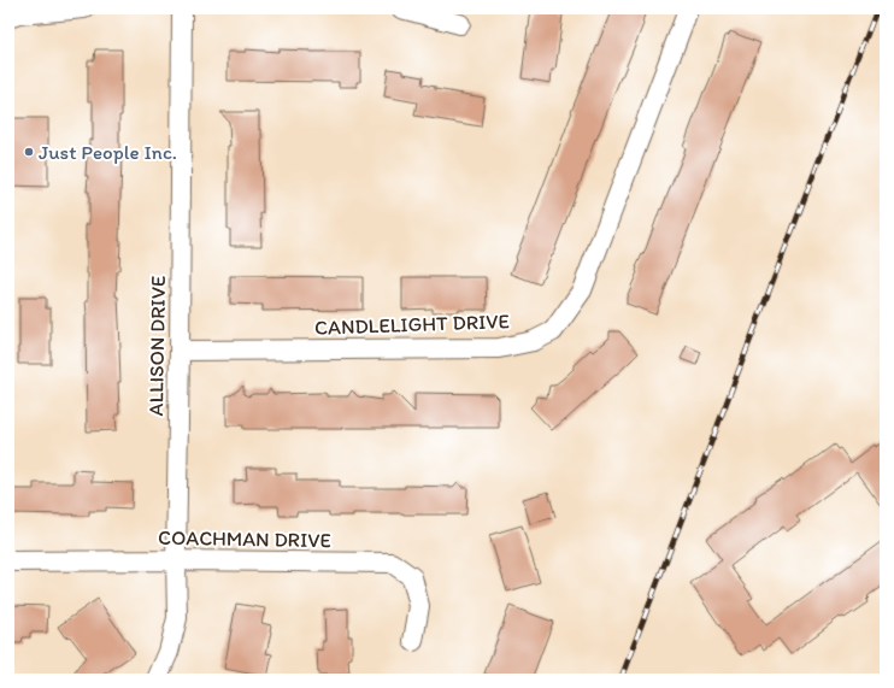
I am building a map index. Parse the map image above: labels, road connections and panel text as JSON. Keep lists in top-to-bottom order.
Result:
{
  "streets": {
    "street": ["CANDLELIGHT DRIVE", "ALLISON DRIVE", "COACHMAN DRIVE"]
  },
  "crossings": [
    ["CANDLELIGHT DRIVE", "ALLISON DRIVE"],
    ["ALLISON DRIVE", "COACHMAN DRIVE"]
  ],
  "places": ["Just People Inc."]
}
